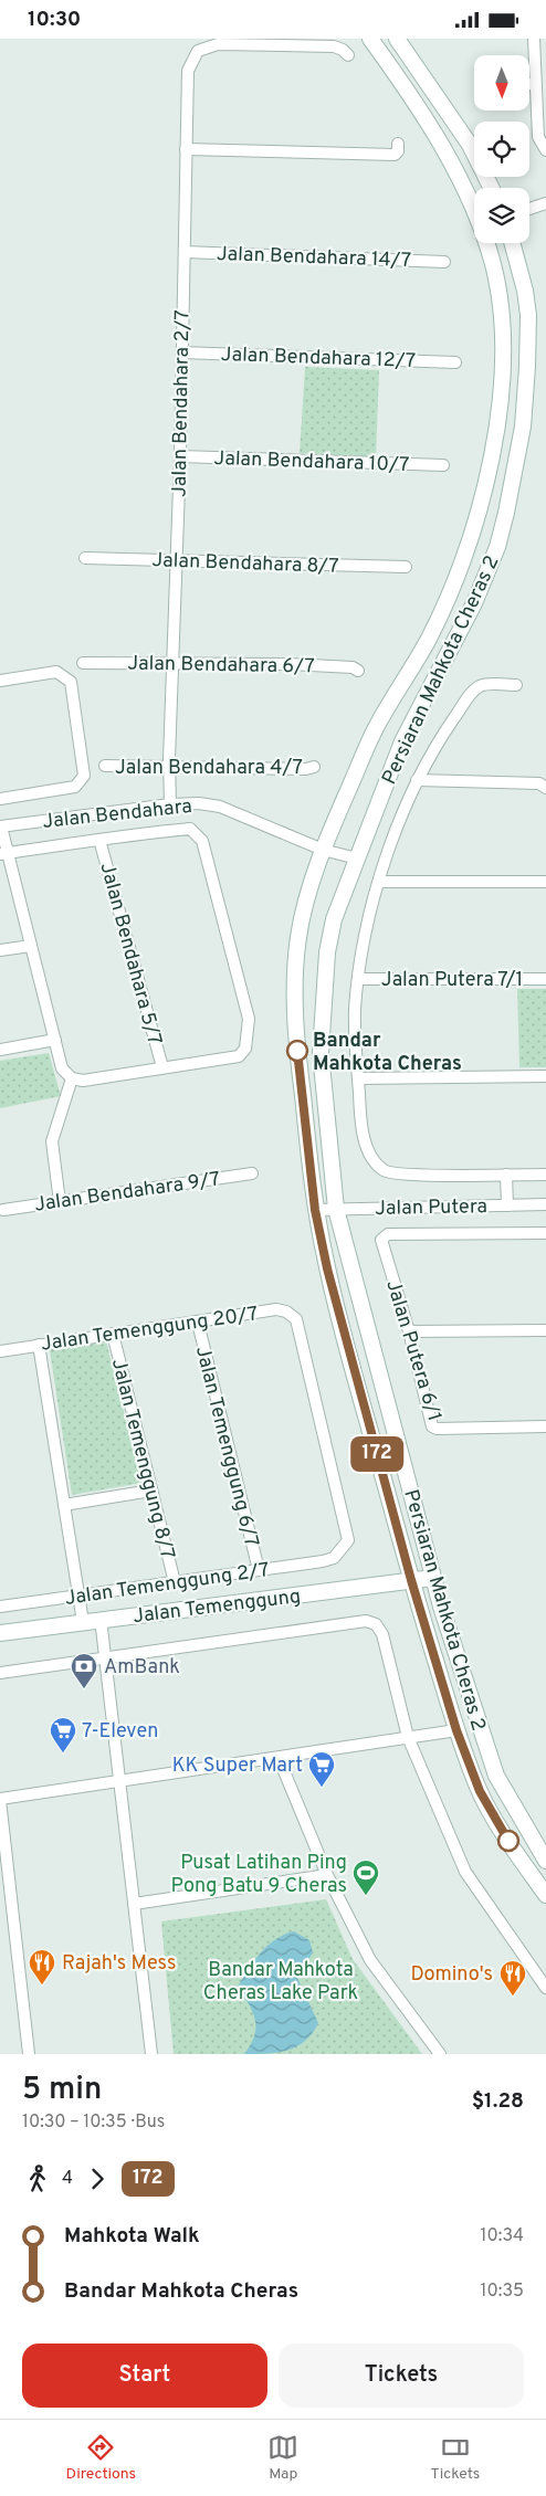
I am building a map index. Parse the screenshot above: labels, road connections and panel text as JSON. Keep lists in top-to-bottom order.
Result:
{
  "streets": {
    "street": [
      "Jalan Bendahara 14/7",
      "Jalan Bendahara 12/7",
      "Jalan Bendahara 2/7",
      "Jalan Bendahara 10/7",
      "Jalan Bendahara 8/7",
      "Jalan Bendahara 6/7",
      "Persiaran Mahkota Cheras 2",
      "Jalan Bendahara 4/7",
      "Jalan Bendahara",
      "Jalan Bendahara 5/7",
      "Jalan Putera 7/1",
      "Jalan Bendahara 9/7",
      "Jalan Putera",
      "Jalan Temenggung 20/7",
      "Jalan Putera 6/1",
      "Jalan Temenggung 6/7",
      "Jalan Temenggung 8/7",
      "Jalan Temenggung 2/7",
      "Jalan Temenggung"
    ]
  },
  "crossings": [
    ["Jalan Bendahara 14/7", "Jalan Bendahara 2/7"],
    ["Jalan Bendahara 12/7", "Jalan Bendahara 2/7"],
    ["Jalan Bendahara 2/7", "Jalan Bendahara 10/7"],
    ["Jalan Bendahara 2/7", "Jalan Bendahara 8/7"],
    ["Jalan Bendahara 2/7", "Jalan Bendahara 6/7"],
    ["Jalan Bendahara 2/7", "Jalan Bendahara 4/7"],
    ["Jalan Bendahara 2/7", "Jalan Bendahara"],
    ["Persiaran Mahkota Cheras 2", "Jalan Bendahara"],
    ["Persiaran Mahkota Cheras 2", "Jalan Putera"],
    ["Persiaran Mahkota Cheras 2", "Jalan Temenggung"],
    ["Jalan Temenggung 20/7", "Jalan Temenggung 6/7"],
    ["Jalan Temenggung 20/7", "Jalan Temenggung 8/7"],
    ["Jalan Temenggung 20/7", "Jalan Temenggung 2/7"],
    ["Jalan Temenggung 6/7", "Jalan Temenggung 2/7"],
    ["Jalan Temenggung 8/7", "Jalan Temenggung 2/7"]
  ],
  "parks": ["Bandar Mahkota Cheras Lake Park"],
  "places": {
    "other": ["Bandar Mahkota Cheras"],
    "bank": ["AmBank"],
    "supermarket": ["7-Eleven", "KK Super Mart"],
    "sports": ["Pusat Latihan Ping Pong Batu 9 Cheras"],
    "restaurant": ["Rajah's Mess", "Domino's"]
  },
  "lines": ["bus line 172"],
  "north": "bottom",
  "page": {
    "status": "10:30",
    "on_map": "172",
    "heading": ["5 min", "10:30 – 10:35 · Bus", "$1.28"],
    "legs": ["4", "172"],
    "list": [
      {
        "name": "Mahkota Walk",
        "value": "10:34"
      },
      {
        "name": "Bandar Mahkota Cheras",
        "value": "10:35"
      }
    ],
    "buttons": ["Start", "Tickets"],
    "tabs": ["Directions", "Map", "Tickets"]
  }
}
